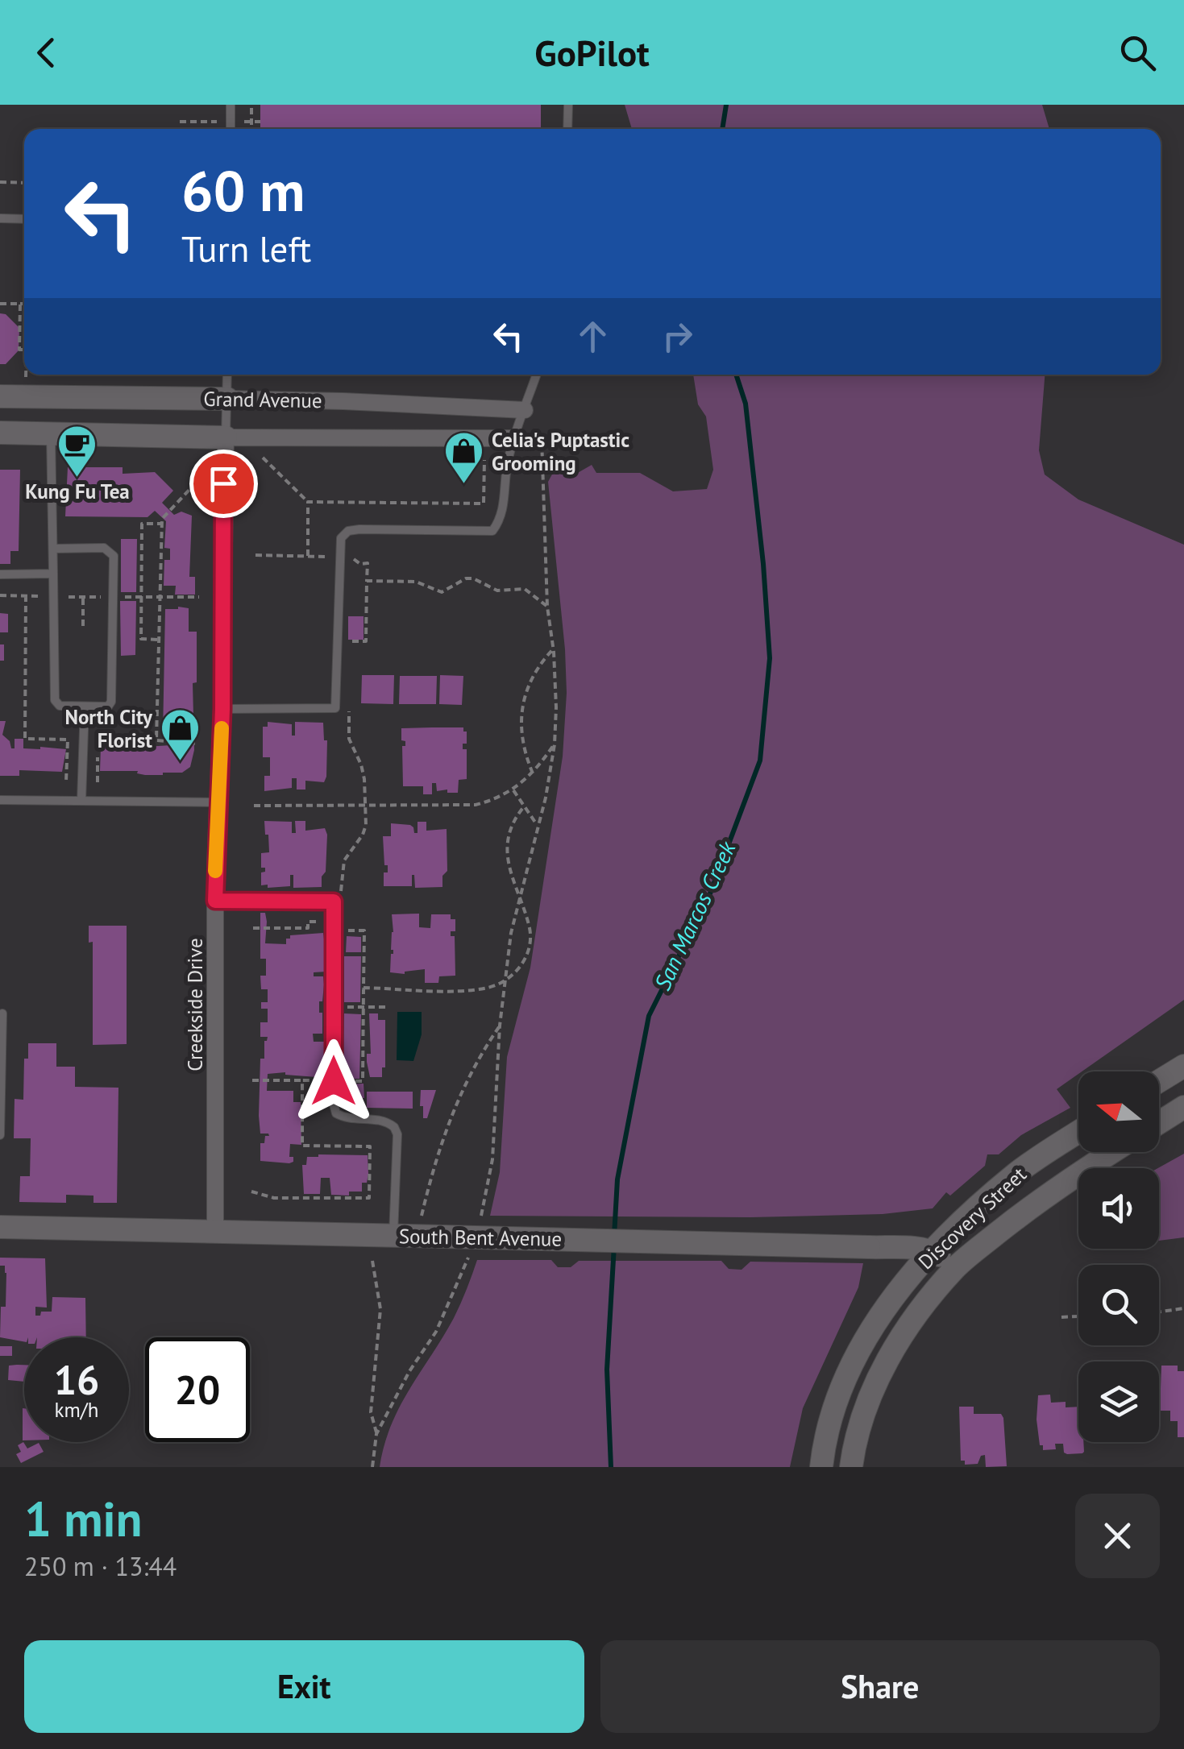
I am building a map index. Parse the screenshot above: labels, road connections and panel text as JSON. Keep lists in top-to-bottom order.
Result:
{
  "streets": {
    "street": [
      "Grand Avenue",
      "Creekside Drive",
      "Discovery Street",
      "South Bent Avenue"
    ]
  },
  "crossings": [
    ["Grand Avenue", "Creekside Drive"],
    ["Creekside Drive", "South Bent Avenue"],
    ["Discovery Street", "South Bent Avenue"]
  ],
  "water": ["San Marcos Creek"],
  "places": {
    "cafe": ["Kung Fu Tea"],
    "shop": ["Celia's Puptastic Grooming", "North City Florist"]
  },
  "north": "left",
  "page": {
    "header": "GoPilot",
    "turn": ["60 m", "Turn left"],
    "speed": "16 km/h",
    "limit": "20",
    "heading": ["1 min", "250 m · 13:44"],
    "buttons": ["Exit", "Share"]
  }
}
